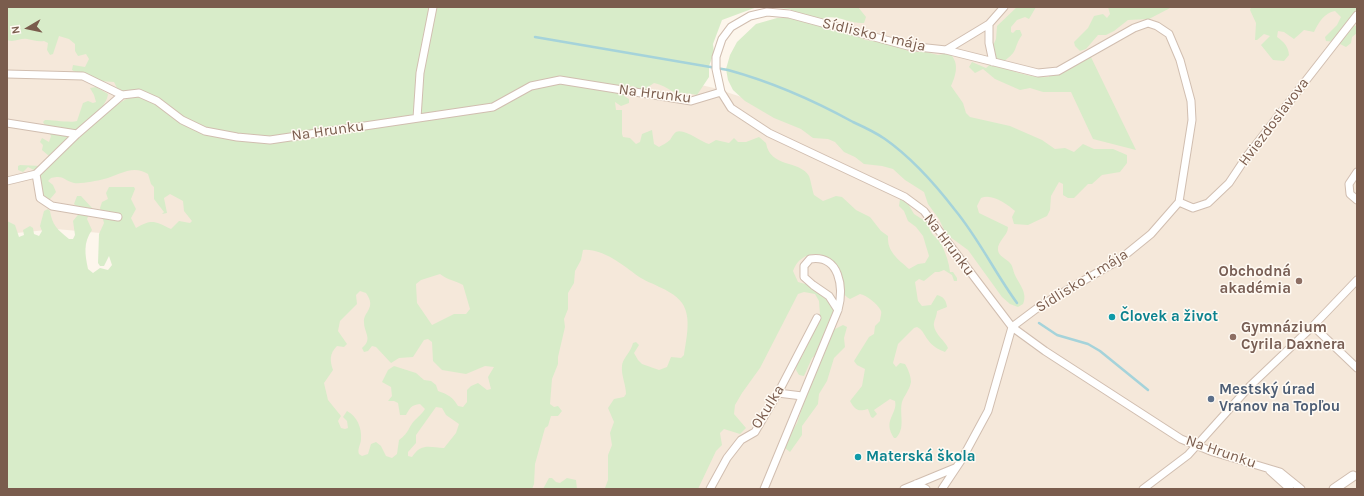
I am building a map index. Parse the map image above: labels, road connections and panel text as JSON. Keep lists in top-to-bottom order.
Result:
{
  "streets": {
    "street": [
      "Sídlisko 1. mája",
      "Na Hrunku",
      "Hviezdoslavova",
      "Okulka"
    ]
  },
  "crossings": [
    ["Sídlisko 1. mája", "Na Hrunku"],
    ["Sídlisko 1. mája", "Hviezdoslavova"]
  ],
  "places": [
    "Obchodná akadémia",
    "Človek a život",
    "Gymnázium Cyrila Daxnera",
    "Mestský úrad Vranov na Topľou",
    "Materská škola"
  ],
  "north": "left"
}
